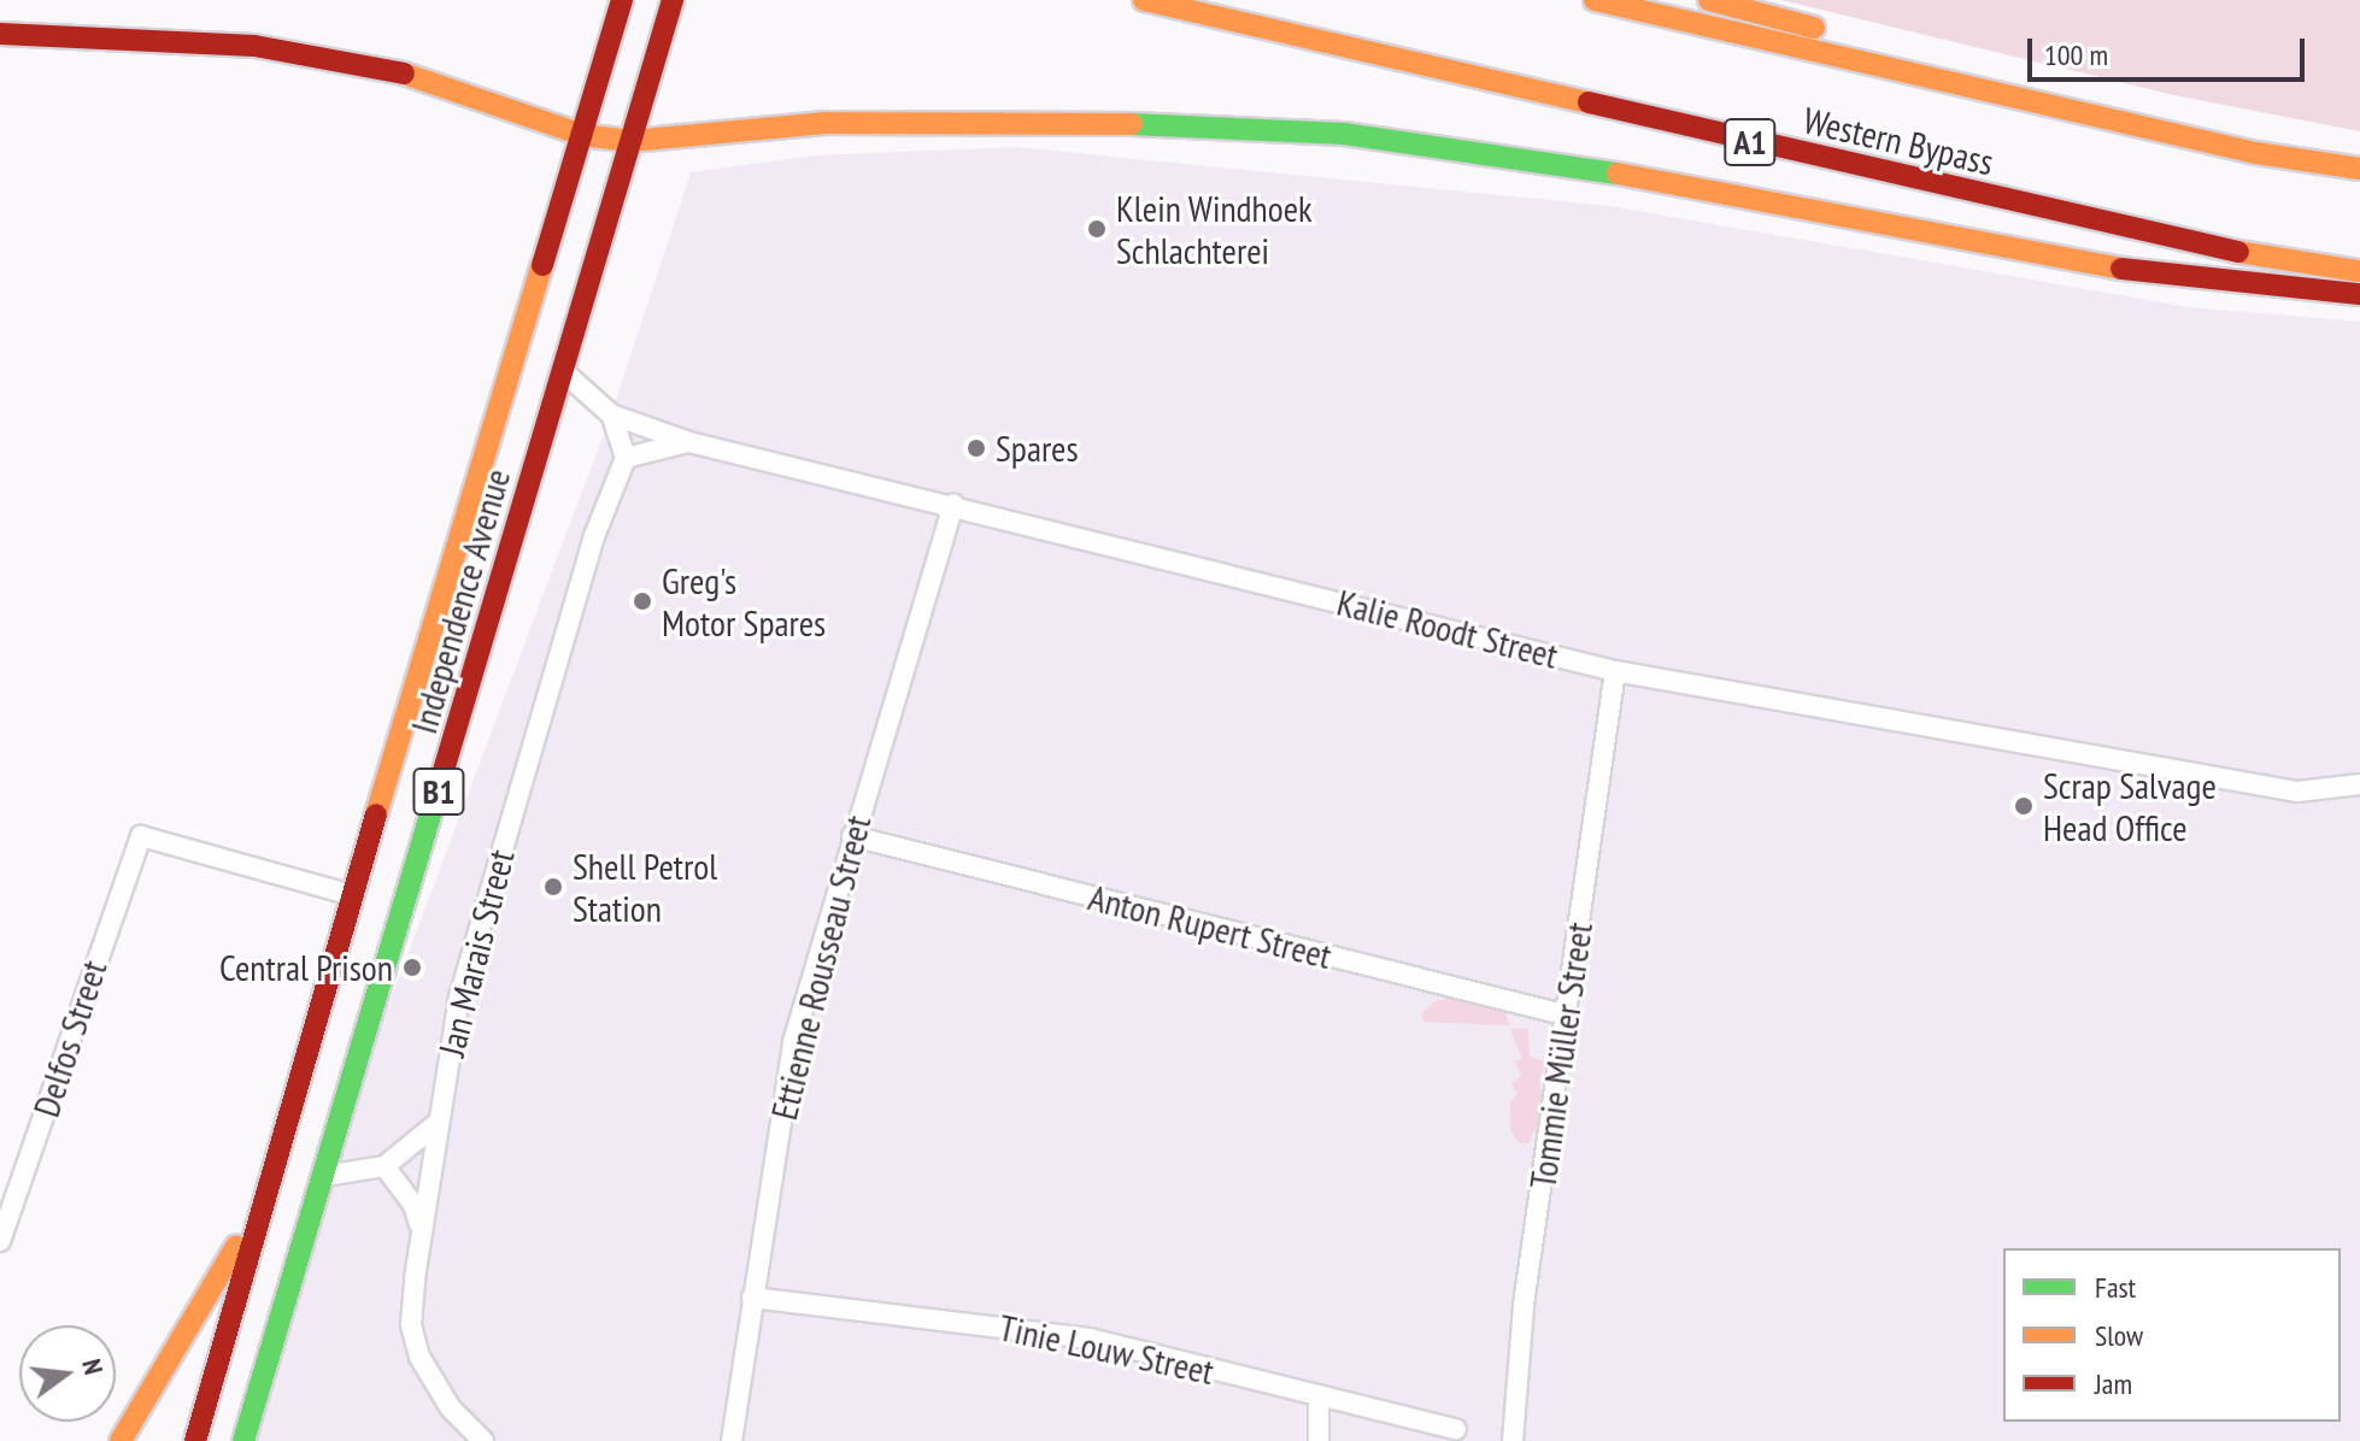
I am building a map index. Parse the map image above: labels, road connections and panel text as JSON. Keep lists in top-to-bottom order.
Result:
{
  "streets": {
    "main road": [
      "Western Bypass",
      "A1",
      "Independence Avenue",
      "B1"
    ],
    "street": [
      "Kalie Roodt Street",
      "Anton Rupert Street",
      "Jan Marais Street",
      "Ettienne Rousseau Street",
      "Delfos Street",
      "Tommie Müller Street",
      "Tinie Louw Street"
    ]
  },
  "crossings": [
    ["Independence Avenue", "Kalie Roodt Street"],
    ["Independence Avenue", "B1"],
    ["Independence Avenue", "Delfos Street"],
    ["Kalie Roodt Street", "Ettienne Rousseau Street"],
    ["Kalie Roodt Street", "Tommie Müller Street"],
    ["Anton Rupert Street", "Ettienne Rousseau Street"],
    ["Anton Rupert Street", "Tommie Müller Street"],
    ["Ettienne Rousseau Street", "Tinie Louw Street"]
  ],
  "places": [
    "Klein Windhoek Schlachterei",
    "Spares",
    "Greg's Motor Spares",
    "Scrap Salvage Head Office",
    "Shell Petrol Station",
    "Central Prison"
  ],
  "legend": ["Fast", "Slow", "Jam"],
  "scale_bar": "100 m",
  "north": "right"
}
